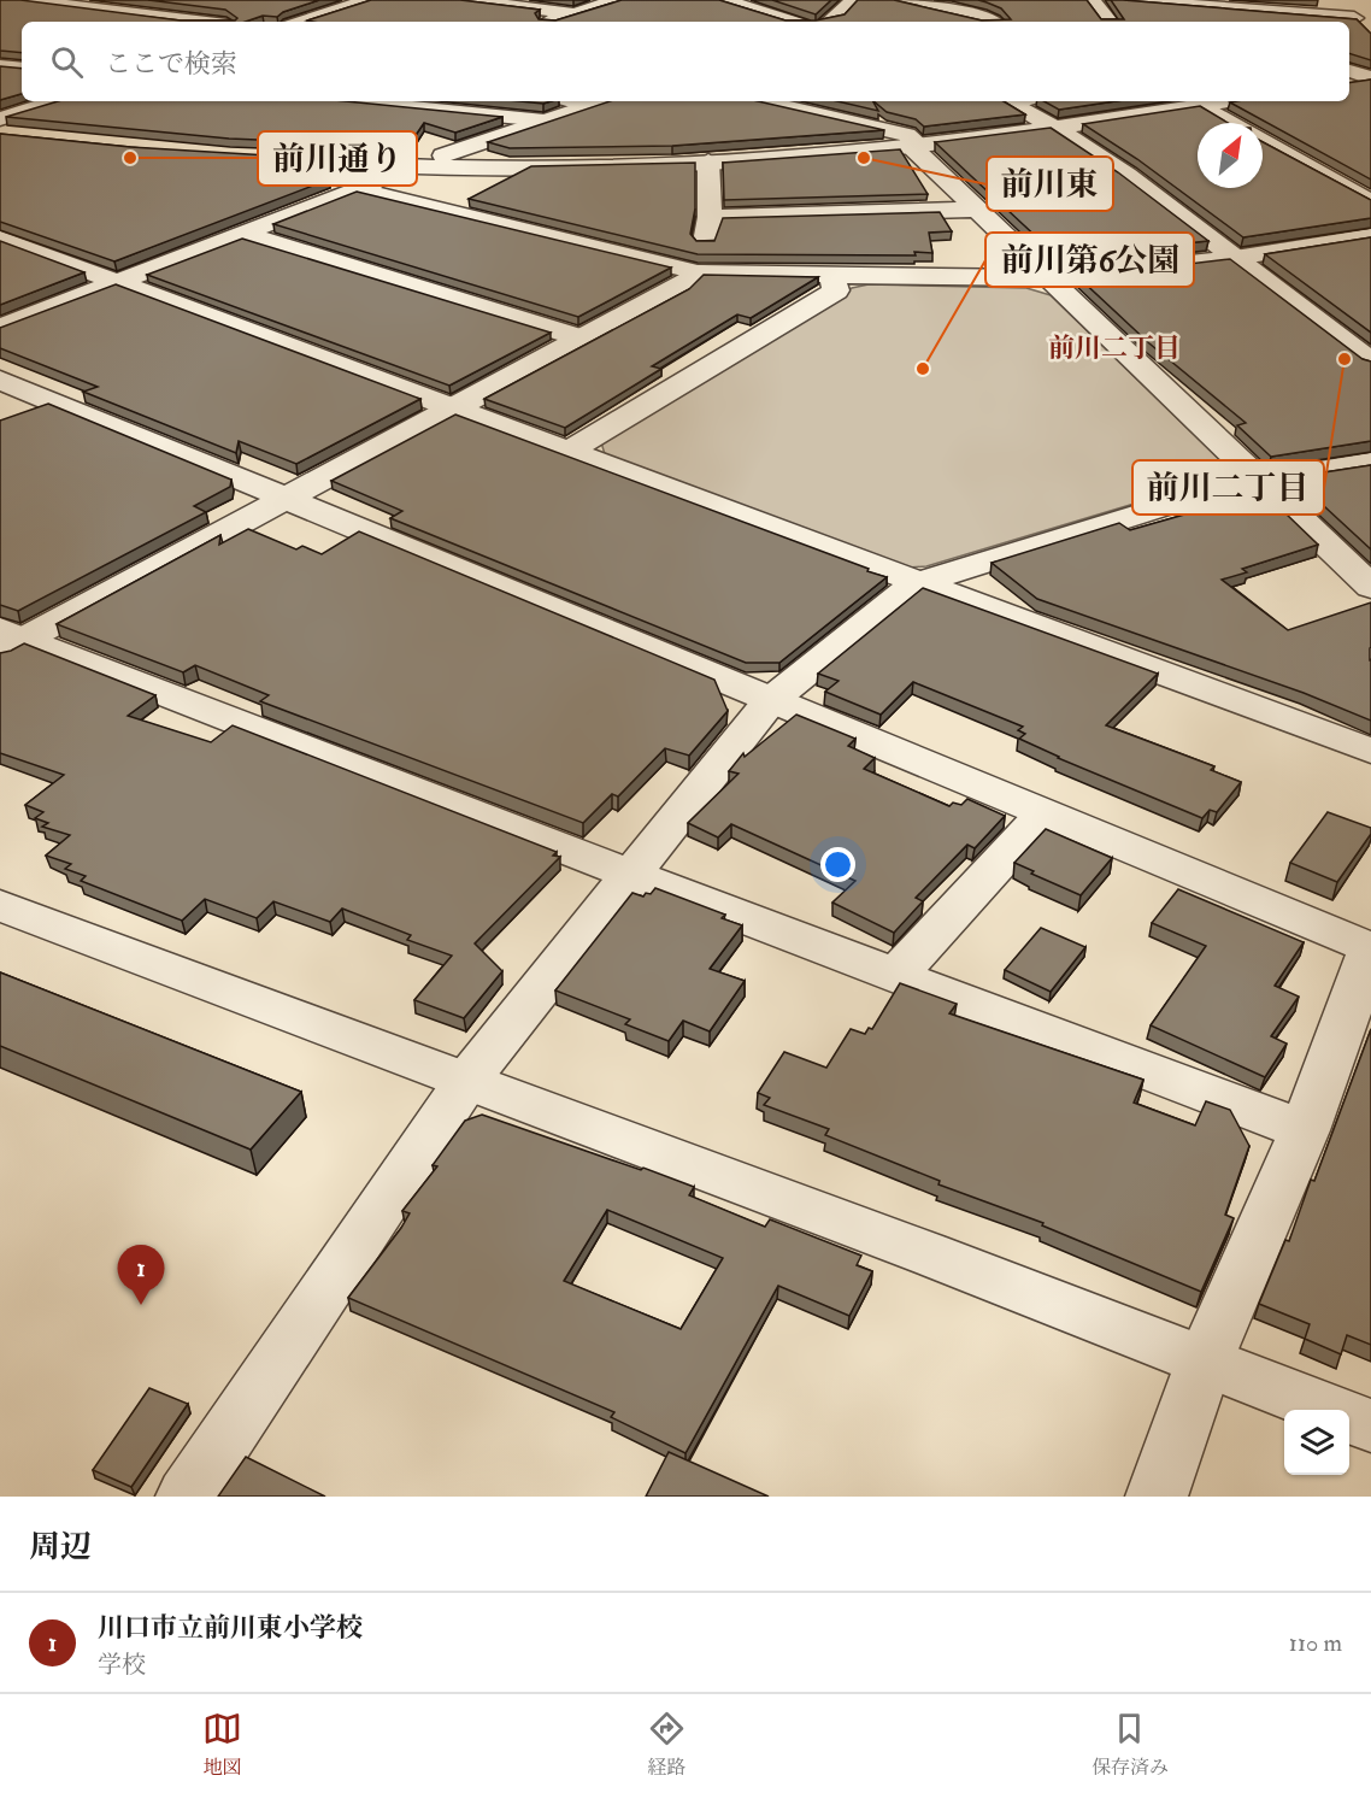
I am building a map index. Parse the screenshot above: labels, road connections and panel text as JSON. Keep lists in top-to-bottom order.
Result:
{
  "districts": ["前川二丁目"],
  "places": [
    "前川通り",
    "前川東",
    "前川二丁目",
    "前川第6公園"
  ],
  "north": "top right",
  "page": {
    "search": "ここで検索",
    "pins": "1",
    "heading": "周辺",
    "list": [
      {
        "mark": "1",
        "name": "川口市立前川東小学校",
        "note": "学校",
        "value": "110 m"
      }
    ],
    "nav": ["地図", "経路", "保存済み"]
  }
}
